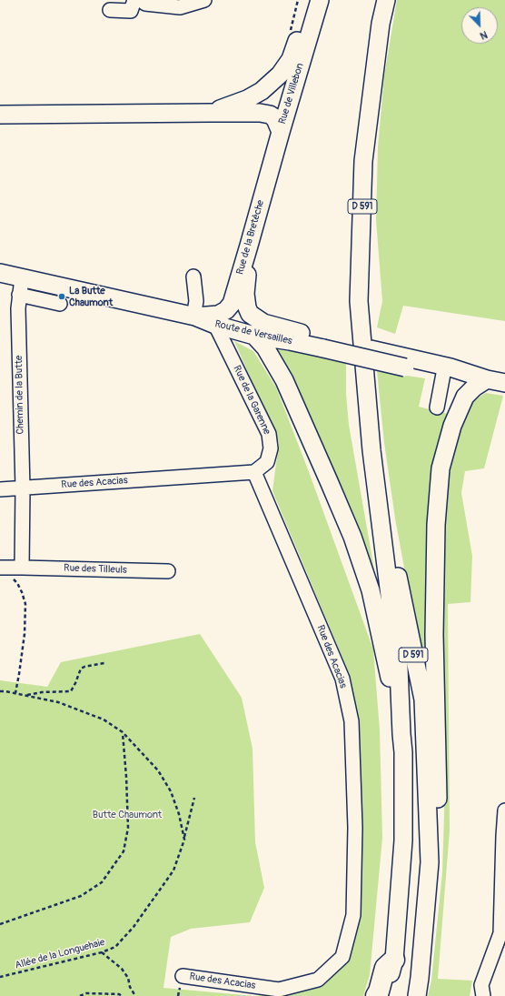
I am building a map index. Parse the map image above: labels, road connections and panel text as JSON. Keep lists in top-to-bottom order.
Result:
{
  "streets": {
    "main road": [
      "Rue de Villebon",
      "D 591",
      "Rue de la Bretèche",
      "Route de Versailles"
    ],
    "street": [
      "Chemin de la Butte",
      "Rue de la Garenne",
      "Rue des Acacias",
      "Rue des Tilleuls"
    ],
    "path": ["Allée de la Longuehaie"]
  },
  "crossings": [
    ["Rue de Villebon", "Rue de la Bretèche"],
    ["Rue de la Bretèche", "Route de Versailles"],
    ["Route de Versailles", "Chemin de la Butte"],
    ["Route de Versailles", "Rue de la Garenne"],
    ["Chemin de la Butte", "Rue des Acacias"],
    ["Chemin de la Butte", "Rue des Tilleuls"],
    ["Rue de la Garenne", "Rue des Acacias"]
  ],
  "parks": ["Butte Chaumont"],
  "places": ["La Butte Chaumont"],
  "north": "bottom right"
}
